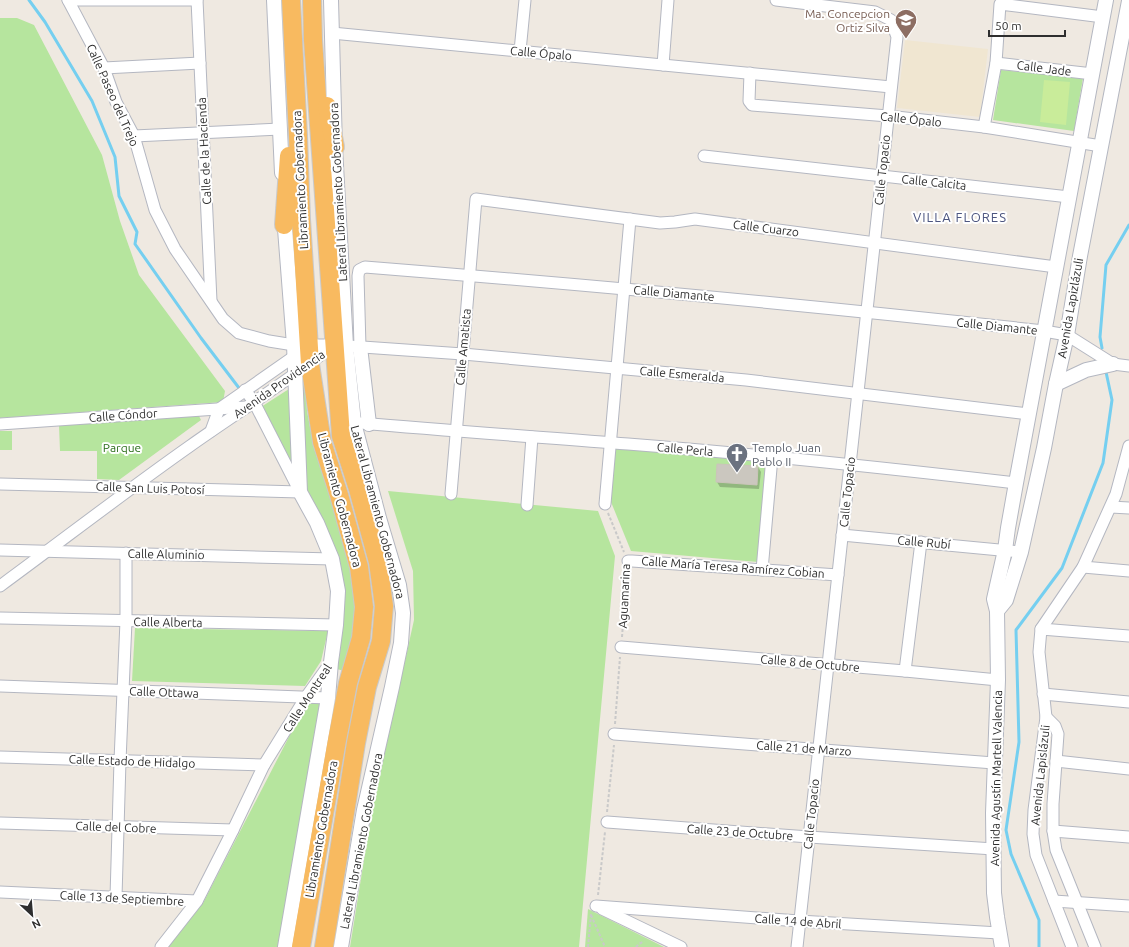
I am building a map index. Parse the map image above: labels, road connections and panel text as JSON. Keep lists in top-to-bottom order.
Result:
{
  "streets": {
    "highway": ["Libramiento Gobernadora"],
    "street": [
      "Calle Ópalo",
      "Calle Jade",
      "Calle Paseo del Trejo",
      "Calle de la Hacienda",
      "Calle Topacio",
      "Calle Calcita",
      "Lateral Libramiento Gobernadora",
      "Calle Cuarzo",
      "Calle Diamante",
      "Avenida Lapizlázuli",
      "Calle Amatista",
      "Calle Esmeralda",
      "Avenida Providencia",
      "Calle Cóndor",
      "Calle Perla",
      "Calle San Luis Potosí",
      "Calle Rubí",
      "Calle Aluminio",
      "Calle María Teresa Ramírez Cobian",
      "Calle Alberta",
      "Calle 8 de Octubre",
      "Calle Ottawa",
      "Calle Montreal",
      "Calle 21 de Marzo",
      "Calle Estado de Hidalgo",
      "Avenida Lapislázuli",
      "Avenida Agustín Martell Valencia",
      "Calle del Cobre",
      "Calle 23 de Octubre",
      "Calle 13 de Septiembre",
      "Calle 14 de Abril"
    ],
    "path": ["Aguamarina"]
  },
  "crossings": [
    ["Calle Ópalo", "Calle Topacio"],
    ["Calle Ópalo", "Lateral Libramiento Gobernadora"],
    ["Calle Ópalo", "Avenida Lapizlázuli"],
    ["Calle Jade", "Avenida Lapizlázuli"],
    ["Calle Paseo del Trejo", "Calle de la Hacienda"],
    ["Calle Paseo del Trejo", "Libramiento Gobernadora"],
    ["Calle Paseo del Trejo", "Avenida Providencia"],
    ["Calle Topacio", "Calle Calcita"],
    ["Calle Topacio", "Calle Cuarzo"],
    ["Calle Topacio", "Calle Diamante"],
    ["Calle Topacio", "Calle Esmeralda"],
    ["Calle Topacio", "Calle Perla"],
    ["Calle Topacio", "Calle Rubí"],
    ["Calle Topacio", "Calle María Teresa Ramírez Cobian"],
    ["Calle Topacio", "Calle 8 de Octubre"],
    ["Calle Topacio", "Calle 21 de Marzo"],
    ["Calle Topacio", "Calle 23 de Octubre"],
    ["Calle Topacio", "Calle 14 de Abril"],
    ["Libramiento Gobernadora", "Lateral Libramiento Gobernadora"],
    ["Libramiento Gobernadora", "Calle Esmeralda"],
    ["Libramiento Gobernadora", "Avenida Providencia"],
    ["Calle Calcita", "Avenida Lapizlázuli"],
    ["Lateral Libramiento Gobernadora", "Calle Esmeralda"],
    ["Lateral Libramiento Gobernadora", "Avenida Providencia"],
    ["Lateral Libramiento Gobernadora", "Calle Perla"],
    ["Calle Cuarzo", "Avenida Lapizlázuli"],
    ["Calle Cuarzo", "Calle Amatista"],
    ["Calle Diamante", "Avenida Lapizlázuli"],
    ["Calle Diamante", "Calle Amatista"],
    ["Calle Diamante", "Calle Esmeralda"],
    ["Avenida Lapizlázuli", "Calle Esmeralda"],
    ["Avenida Lapizlázuli", "Calle Perla"],
    ["Avenida Lapizlázuli", "Calle Rubí"],
    ["Avenida Lapizlázuli", "Calle 8 de Octubre"],
    ["Avenida Lapizlázuli", "Avenida Agustín Martell Valencia"],
    ["Calle Amatista", "Calle Esmeralda"],
    ["Calle Amatista", "Calle Perla"],
    ["Calle Esmeralda", "Avenida Providencia"],
    ["Avenida Providencia", "Calle Cóndor"],
    ["Avenida Providencia", "Calle San Luis Potosí"],
    ["Avenida Providencia", "Calle Aluminio"],
    ["Avenida Providencia", "Calle Montreal"],
    ["Calle Cóndor", "Calle Montreal"],
    ["Calle San Luis Potosí", "Calle Montreal"],
    ["Calle Aluminio", "Calle Montreal"],
    ["Calle María Teresa Ramírez Cobian", "Aguamarina"],
    ["Aguamarina", "Calle 8 de Octubre"],
    ["Aguamarina", "Calle 21 de Marzo"],
    ["Aguamarina", "Calle 23 de Octubre"],
    ["Aguamarina", "Calle 14 de Abril"],
    ["Calle Alberta", "Calle Montreal"],
    ["Calle 8 de Octubre", "Avenida Agustín Martell Valencia"],
    ["Calle Ottawa", "Calle Montreal"],
    ["Calle Montreal", "Calle Estado de Hidalgo"],
    ["Calle Montreal", "Calle del Cobre"],
    ["Calle Montreal", "Calle 13 de Septiembre"],
    ["Calle 21 de Marzo", "Avenida Agustín Martell Valencia"],
    ["Avenida Agustín Martell Valencia", "Calle 23 de Octubre"],
    ["Avenida Agustín Martell Valencia", "Calle 14 de Abril"]
  ],
  "districts": ["VILLA FLORES"],
  "parks": ["Parque"],
  "places": {
    "school or university": ["Ma. Concepcion Ortiz Silva"],
    "church": ["Templo Juan Pablo II"]
  },
  "scale_bar": "50 m",
  "north": "bottom right"
}
